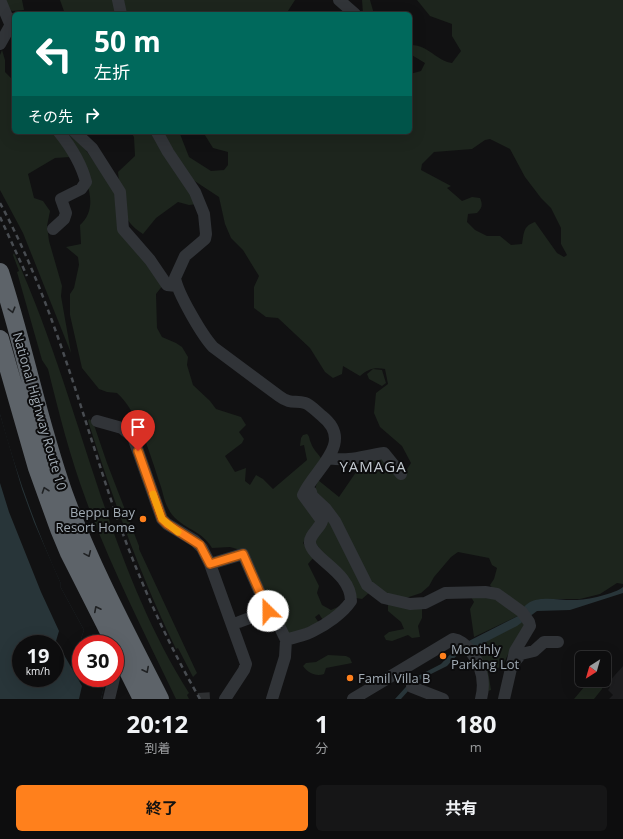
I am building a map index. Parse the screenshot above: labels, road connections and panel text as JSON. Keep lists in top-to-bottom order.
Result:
{
  "streets": {
    "highway": ["National Highway Route 10"]
  },
  "districts": ["YAMAGA"],
  "places": ["Beppu Bay Resort Home", "Monthly Parking Lot", "Famil Villa B"],
  "north": "bottom left",
  "page": {
    "turn": ["50 m", "左折"],
    "then": "その先",
    "speed": "19 km/h",
    "limit": "30",
    "eta": [
      "20:12",
      "到着",
      "1",
      "分",
      "180",
      "m"
    ],
    "buttons": ["終了", "共有"]
  }
}
